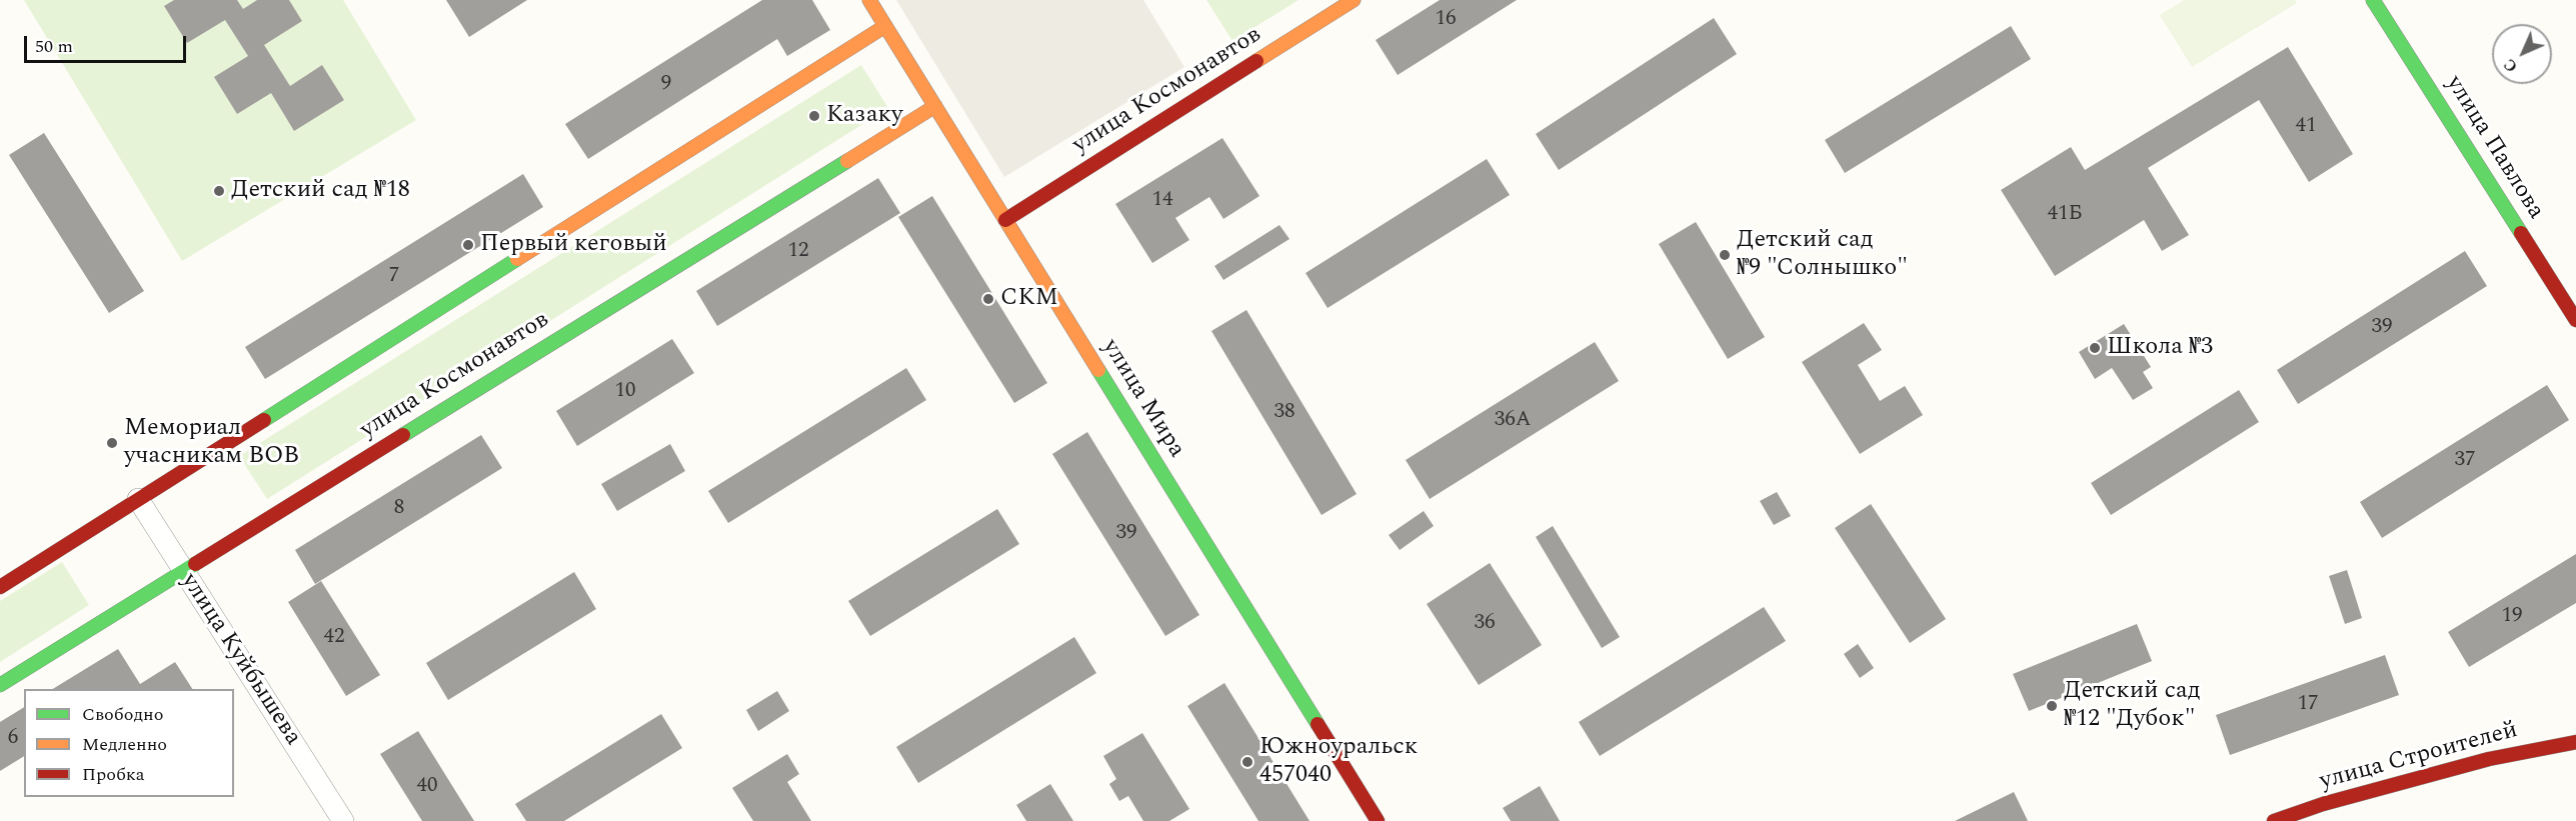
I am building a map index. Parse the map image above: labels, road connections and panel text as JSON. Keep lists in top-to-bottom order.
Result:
{
  "streets": {
    "street": [
      "улица Космонавтов",
      "улица Павлова",
      "улица Мира",
      "улица Куйбышева",
      "улица Строителей"
    ]
  },
  "crossings": [
    ["улица Космонавтов", "улица Мира"],
    ["улица Космонавтов", "улица Куйбышева"]
  ],
  "places": [
    "Казаку",
    "Детский сад №18",
    "Первый кеговый",
    "Детский сад №9 \"Солнышко\"",
    "СКМ",
    "Школа №3",
    "Мемориал учасникам ВОВ",
    "Детский сад №12 \"Дубок\"",
    "Южноуральск 457040"
  ],
  "house_numbers": [
    "16",
    "9",
    "41",
    "14",
    "41Б",
    "12",
    "7",
    "39",
    "10",
    "38",
    "36А",
    "37",
    "8",
    "39",
    "19",
    "36",
    "42",
    "17",
    "6",
    "40"
  ],
  "legend": ["Свободно", "Медленно", "Пробка"],
  "scale_bar": "50 m",
  "north": "bottom left"
}
